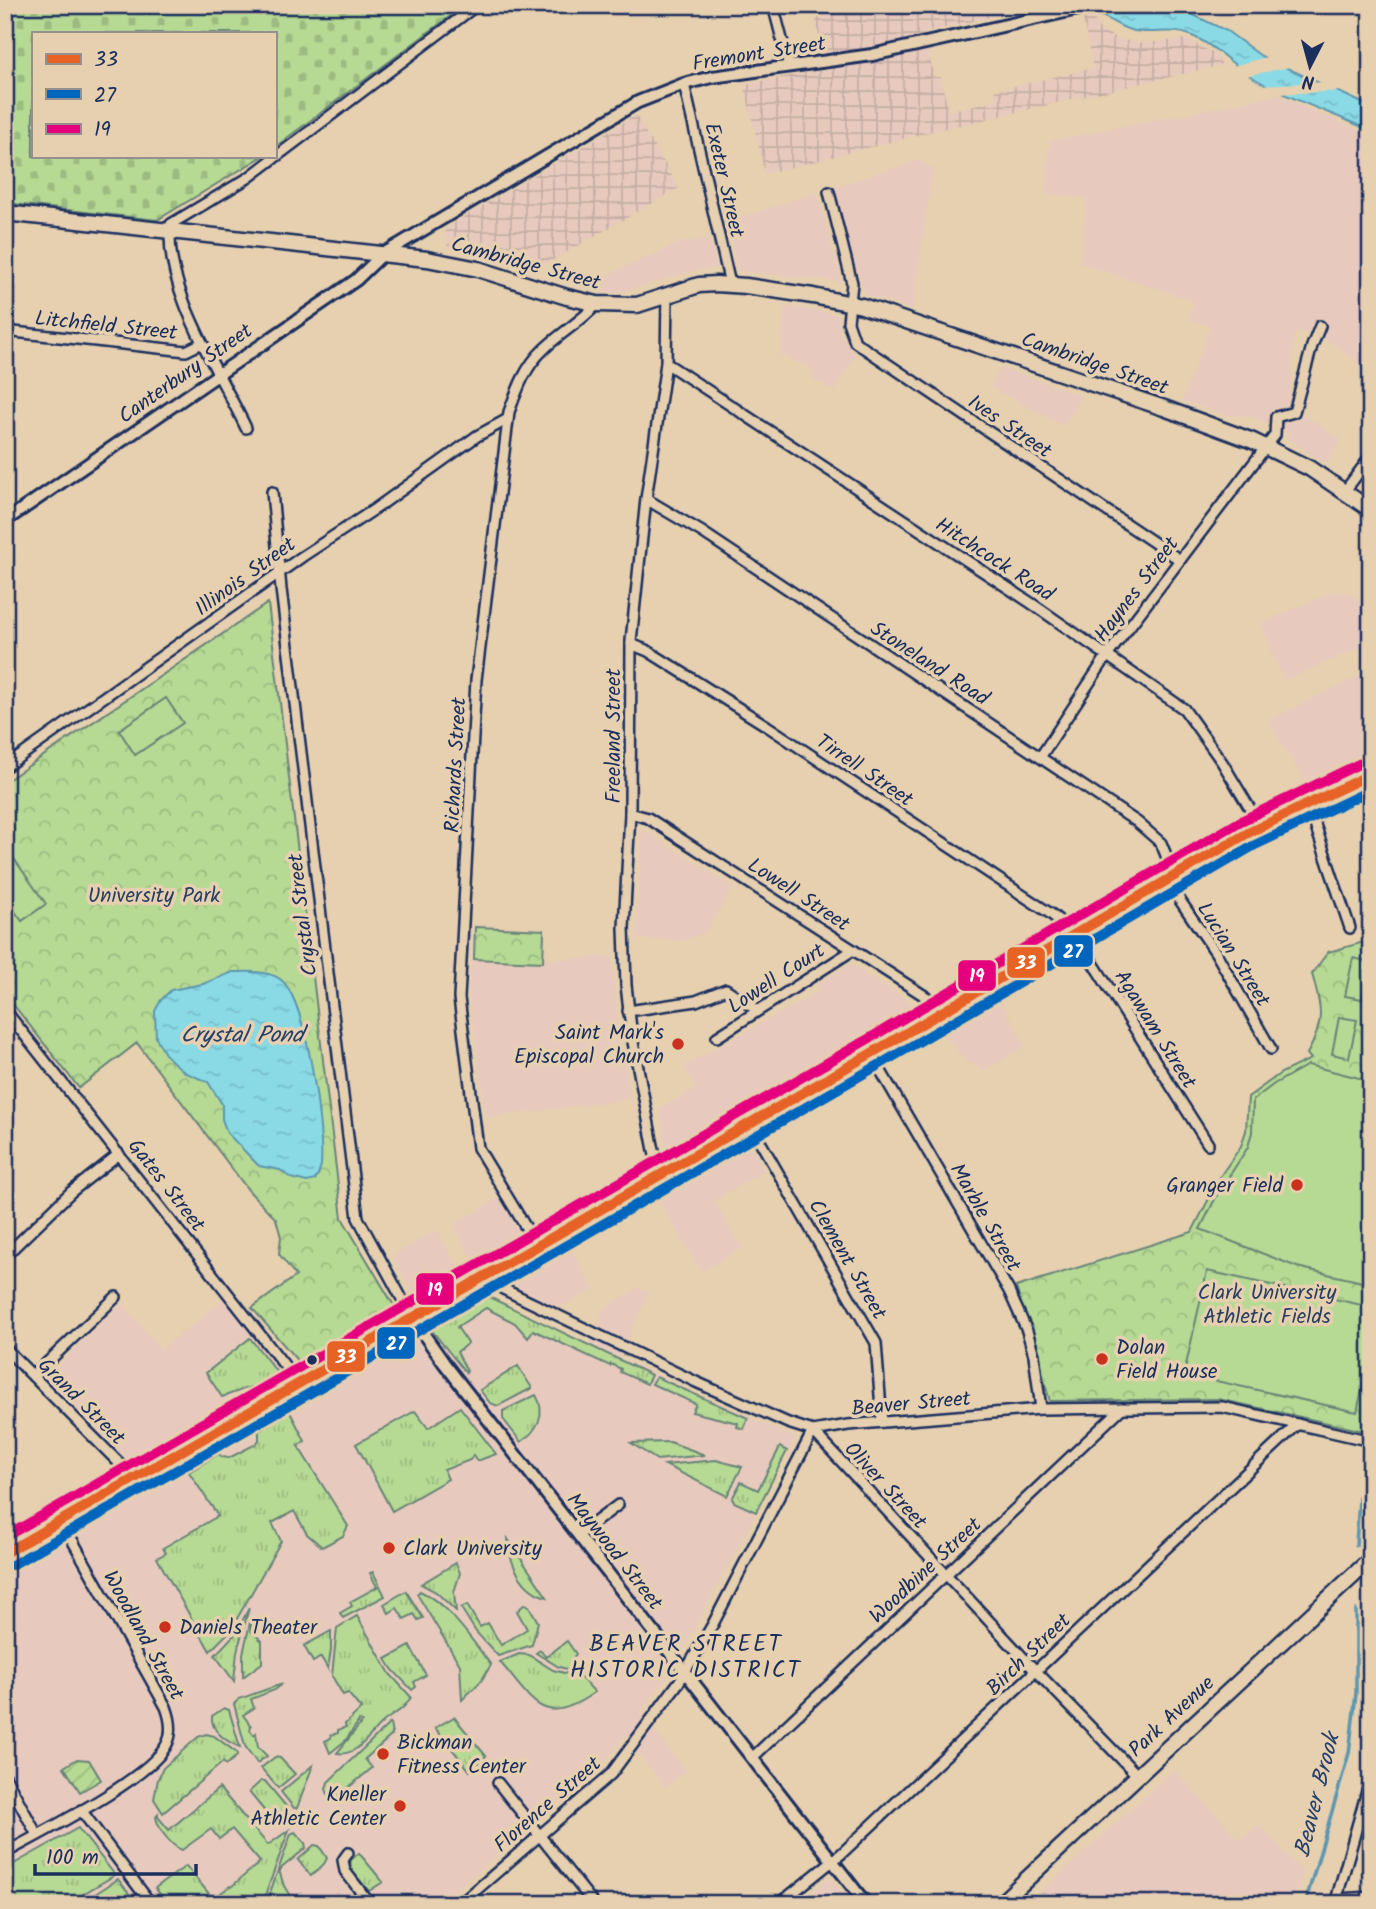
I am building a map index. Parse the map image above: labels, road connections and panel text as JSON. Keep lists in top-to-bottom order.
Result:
{
  "streets": {
    "main road": ["Cambridge Street", "Park Avenue"],
    "street": [
      "Fremont Street",
      "Exeter Street",
      "Litchfield Street",
      "Canterbury Street",
      "Ives Street",
      "Hitchcock Road",
      "Illinois Street",
      "Haynes Street",
      "Stoneland Road",
      "Freeland Street",
      "Richards Street",
      "Tirrell Street",
      "Lowell Street",
      "Crystal Street",
      "Lucian Street",
      "Lowell Court",
      "Agawam Street",
      "Gates Street",
      "Marble Street",
      "Clement Street",
      "Grand Street",
      "Beaver Street",
      "Oliver Street",
      "Maywood Street",
      "Woodbine Street",
      "Woodland Street",
      "Birch Street",
      "Florence Street"
    ]
  },
  "crossings": [
    ["Fremont Street", "Exeter Street"],
    ["Fremont Street", "Cambridge Street"],
    ["Fremont Street", "Canterbury Street"],
    ["Exeter Street", "Cambridge Street"],
    ["Cambridge Street", "Canterbury Street"],
    ["Cambridge Street", "Ives Street"],
    ["Cambridge Street", "Haynes Street"],
    ["Cambridge Street", "Freeland Street"],
    ["Cambridge Street", "Richards Street"],
    ["Ives Street", "Haynes Street"],
    ["Hitchcock Road", "Haynes Street"],
    ["Hitchcock Road", "Freeland Street"],
    ["Illinois Street", "Richards Street"],
    ["Illinois Street", "Crystal Street"],
    ["Haynes Street", "Stoneland Road"],
    ["Stoneland Road", "Freeland Street"],
    ["Stoneland Road", "Lucian Street"],
    ["Freeland Street", "Tirrell Street"],
    ["Freeland Street", "Lowell Street"],
    ["Tirrell Street", "Agawam Street"],
    ["Lowell Street", "Lowell Court"],
    ["Crystal Street", "Maywood Street"],
    ["Marble Street", "Beaver Street"],
    ["Clement Street", "Beaver Street"],
    ["Beaver Street", "Oliver Street"],
    ["Beaver Street", "Woodbine Street"],
    ["Beaver Street", "Birch Street"],
    ["Beaver Street", "Florence Street"],
    ["Oliver Street", "Woodbine Street"],
    ["Oliver Street", "Birch Street"],
    ["Oliver Street", "Park Avenue"],
    ["Oliver Street", "Florence Street"],
    ["Maywood Street", "Woodbine Street"],
    ["Maywood Street", "Birch Street"],
    ["Maywood Street", "Florence Street"]
  ],
  "districts": ["BEAVER STREET HISTORIC DISTRICT"],
  "water": ["Crystal Pond", "Beaver Brook"],
  "parks": ["University Park", "Clark University Athletic Fields"],
  "places": [
    "Saint Mark's Episcopal Church",
    "Granger Field",
    "Dolan Field House",
    "Clark University",
    "Daniels Theater",
    "Bickman Fitness Center",
    "Kneller Athletic Center"
  ],
  "lines": ["transit line 19", "transit line 33", "transit line 27"],
  "legend": ["33", "27", "19"],
  "scale_bar": "100 m",
  "north": "bottom"
}
